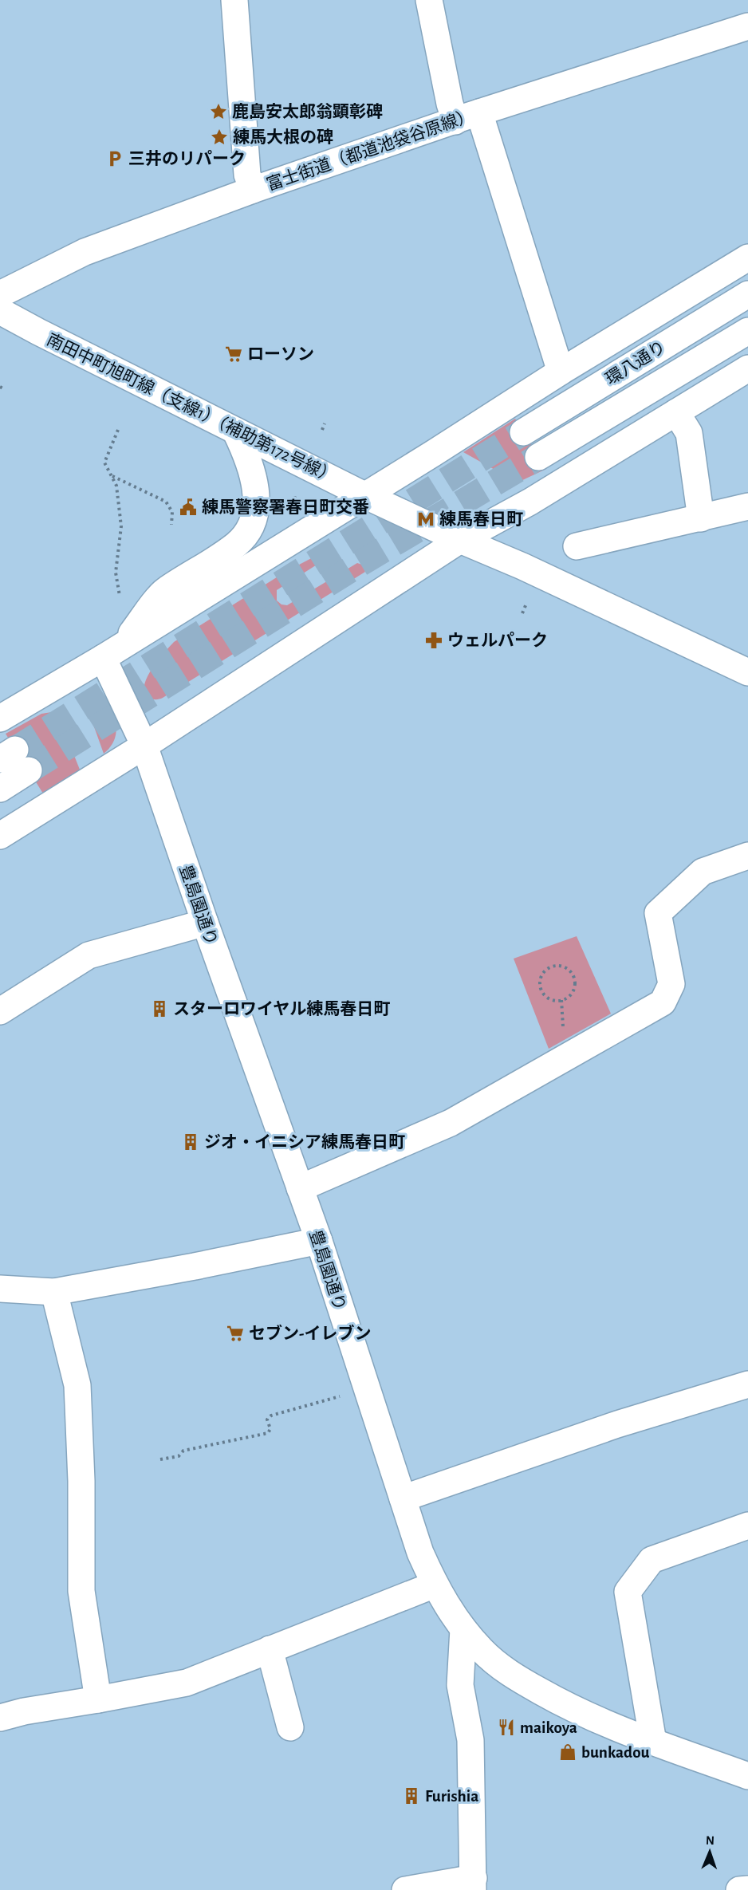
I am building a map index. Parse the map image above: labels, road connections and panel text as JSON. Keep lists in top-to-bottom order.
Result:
{
  "streets": {
    "street": [
      "富士街道（都道池袋谷原線）",
      "環八通り",
      "南田中町旭町線（支線1）（補助第172号線）",
      "豊島園通り"
    ]
  },
  "places": {
    "place": ["鹿島安太郎翁顕彰碑", "練馬大根の碑"],
    "parking": ["三井のリパーク"],
    "supermarket": ["ローソン", "セブン-イレブン"],
    "public building": ["練馬警察署春日町交番"],
    "metro station": ["練馬春日町"],
    "pharmacy": ["ウェルパーク"],
    "building": ["スターロワイヤル練馬春日町", "ジオ・イニシア練馬春日町", "Furishia"],
    "restaurant": ["maikoya"],
    "shop": ["bunkadou"]
  },
  "north": "top"
}
